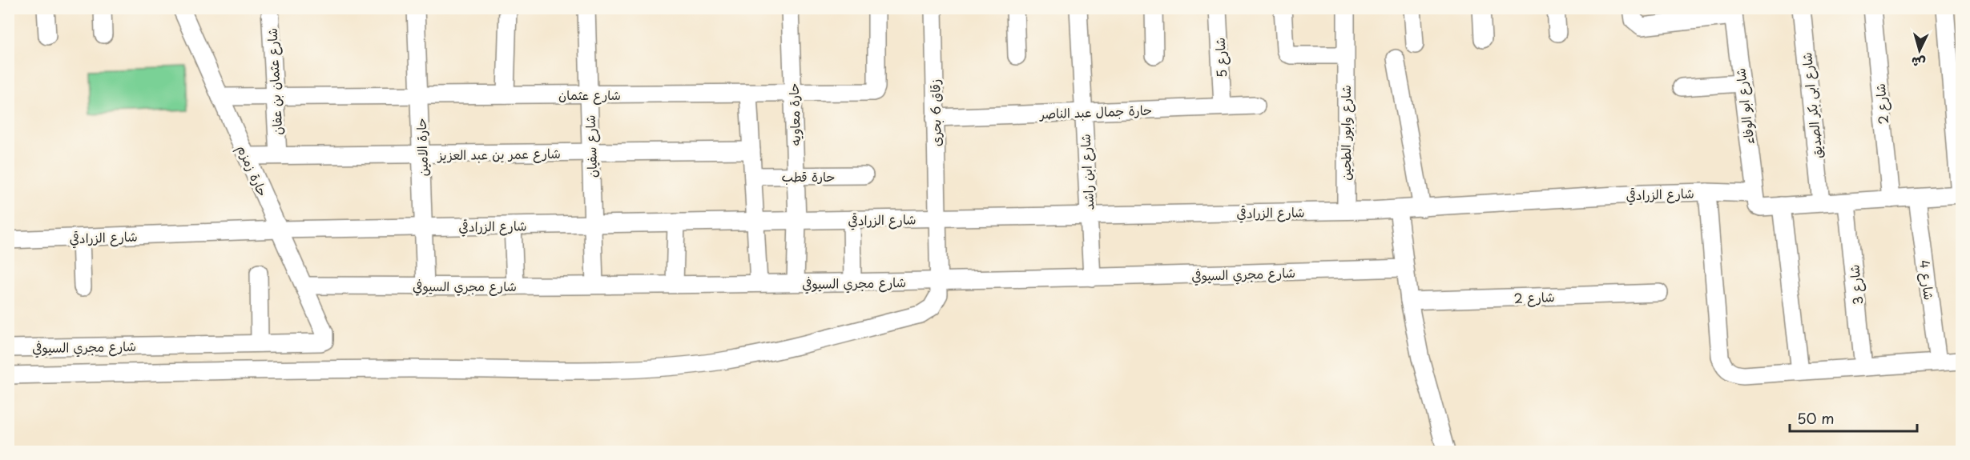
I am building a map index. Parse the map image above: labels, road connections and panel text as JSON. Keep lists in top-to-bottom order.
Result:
{
  "streets": {
    "street": [
      "شارع 5",
      "شارع عثمان بن عفان",
      "شارع عثمان",
      "شارع 2",
      "شارع ابى بكر الصديق",
      "شارع ابو الوفاء",
      "حارة جمال عبد الناصر",
      "زقاق 6 بحرى",
      "حارة معاويه",
      "شارع وابور الطحين",
      "شارع سفيان",
      "حارة الامين",
      "شارع عمر بن عبد العزيز",
      "حارة زمزم",
      "شارع ابن راشد",
      "حارة قطب",
      "شارع الزرادقي",
      "شارع مجري السيوفي",
      "شارع 4",
      "شارع 3"
    ]
  },
  "crossings": [
    ["شارع 5", "حارة جمال عبد الناصر"],
    ["شارع عثمان بن عفان", "شارع عثمان"],
    ["شارع عثمان بن عفان", "شارع عمر بن عبد العزيز"],
    ["شارع عثمان", "حارة معاويه"],
    ["شارع عثمان", "شارع سفيان"],
    ["شارع عثمان", "حارة الامين"],
    ["شارع عثمان", "حارة زمزم"],
    ["شارع 2", "شارع الزرادقي"],
    ["شارع ابى بكر الصديق", "شارع الزرادقي"],
    ["شارع ابو الوفاء", "شارع الزرادقي"],
    ["حارة جمال عبد الناصر", "زقاق 6 بحرى"],
    ["حارة جمال عبد الناصر", "شارع ابن راشد"],
    ["زقاق 6 بحرى", "شارع الزرادقي"],
    ["زقاق 6 بحرى", "شارع مجري السيوفي"],
    ["حارة معاويه", "حارة قطب"],
    ["حارة معاويه", "شارع الزرادقي"],
    ["حارة معاويه", "شارع مجري السيوفي"],
    ["شارع وابور الطحين", "شارع الزرادقي"],
    ["شارع سفيان", "شارع عمر بن عبد العزيز"],
    ["شارع سفيان", "شارع الزرادقي"],
    ["شارع سفيان", "شارع مجري السيوفي"],
    ["حارة الامين", "شارع عمر بن عبد العزيز"],
    ["حارة الامين", "شارع الزرادقي"],
    ["حارة الامين", "شارع مجري السيوفي"],
    ["شارع عمر بن عبد العزيز", "حارة زمزم"],
    ["حارة زمزم", "شارع الزرادقي"],
    ["حارة زمزم", "شارع مجري السيوفي"],
    ["شارع ابن راشد", "شارع الزرادقي"],
    ["شارع ابن راشد", "شارع مجري السيوفي"],
    ["شارع الزرادقي", "شارع 4"],
    ["شارع الزرادقي", "شارع 3"]
  ],
  "scale_bar": "50 m",
  "north": "bottom"
}
